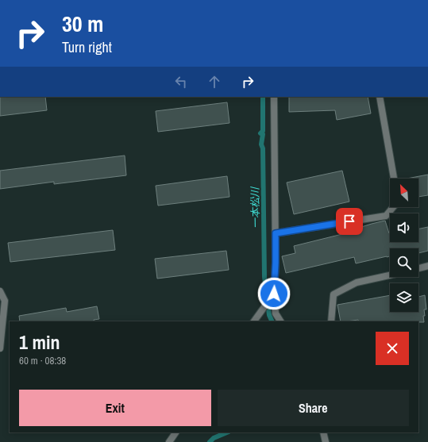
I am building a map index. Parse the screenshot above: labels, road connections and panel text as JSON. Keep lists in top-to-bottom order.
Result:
{
  "water": ["一本松川"],
  "north": "top left",
  "page": {
    "turn": ["30 m", "Turn right"],
    "heading": ["1 min", "60 m · 08:38"],
    "buttons": ["Exit", "Share"]
  }
}
